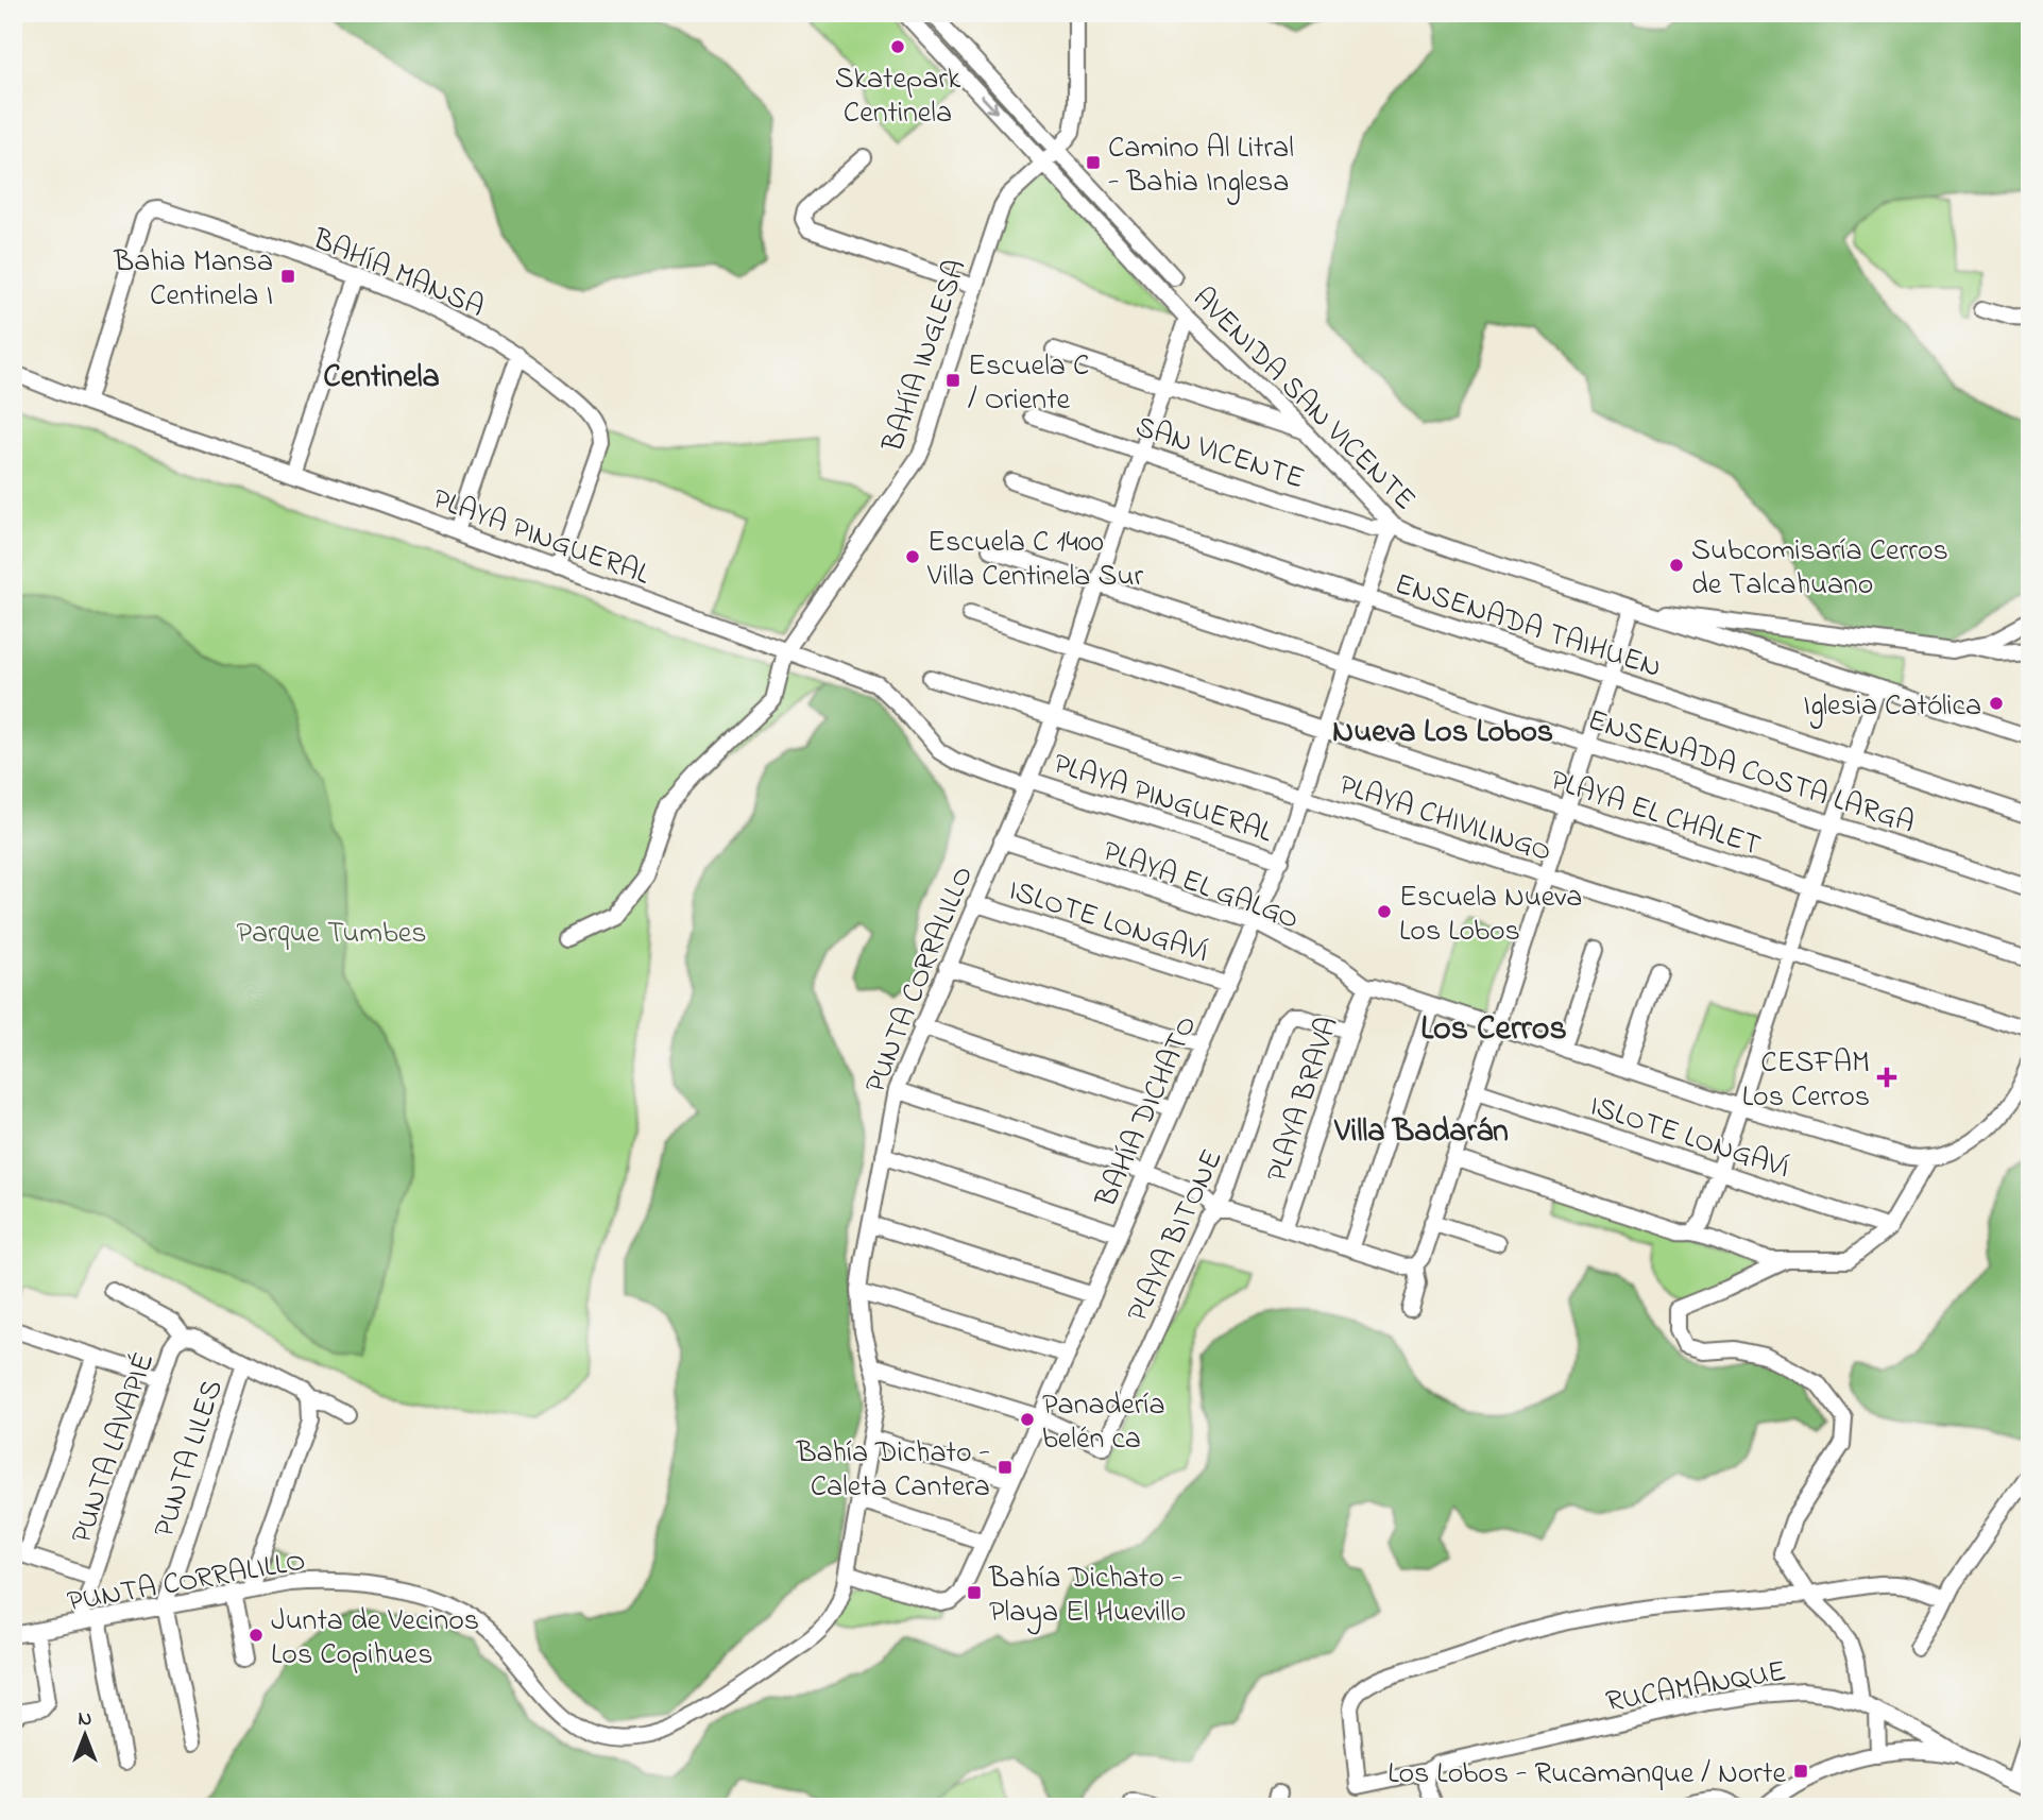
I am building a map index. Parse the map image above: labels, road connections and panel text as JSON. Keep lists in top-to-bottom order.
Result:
{
  "streets": {
    "street": [
      "BAHÍA MANSA",
      "BAHÍA INGLESA",
      "AVENIDA SAN VICENTE",
      "SAN VICENTE",
      "PLAYA PINGUERAL",
      "ENSENADA TAIHUEN",
      "ENSENADA COSTA LARGA",
      "PLAYA EL CHALET",
      "PLAYA CHIVILINGO",
      "PLAYA EL GALGO",
      "ISLOTE LONGAVÍ",
      "PUNTA CORRALILLO",
      "PLAYA BRAVA",
      "BAHÍA DICHATO",
      "PLAYA BITONE",
      "PUNTA LAVAPIÉ",
      "PUNTA LILES",
      "RUCAMANQUE"
    ]
  },
  "crossings": [
    ["BAHÍA MANSA", "PLAYA PINGUERAL"],
    ["BAHÍA INGLESA", "AVENIDA SAN VICENTE"],
    ["BAHÍA INGLESA", "PLAYA PINGUERAL"],
    ["AVENIDA SAN VICENTE", "SAN VICENTE"],
    ["AVENIDA SAN VICENTE", "PUNTA CORRALILLO"],
    ["AVENIDA SAN VICENTE", "BAHÍA DICHATO"],
    ["SAN VICENTE", "PUNTA CORRALILLO"],
    ["SAN VICENTE", "BAHÍA DICHATO"],
    ["PLAYA PINGUERAL", "PUNTA CORRALILLO"],
    ["PLAYA PINGUERAL", "BAHÍA DICHATO"],
    ["ENSENADA TAIHUEN", "PUNTA CORRALILLO"],
    ["ENSENADA TAIHUEN", "BAHÍA DICHATO"],
    ["ENSENADA COSTA LARGA", "PUNTA CORRALILLO"],
    ["ENSENADA COSTA LARGA", "BAHÍA DICHATO"],
    ["PLAYA EL CHALET", "PUNTA CORRALILLO"],
    ["PLAYA EL CHALET", "BAHÍA DICHATO"],
    ["PLAYA CHIVILINGO", "PUNTA CORRALILLO"],
    ["PLAYA CHIVILINGO", "BAHÍA DICHATO"],
    ["PLAYA EL GALGO", "PUNTA CORRALILLO"],
    ["PLAYA EL GALGO", "PLAYA BRAVA"],
    ["PLAYA EL GALGO", "BAHÍA DICHATO"],
    ["ISLOTE LONGAVÍ", "PUNTA CORRALILLO"],
    ["ISLOTE LONGAVÍ", "BAHÍA DICHATO"],
    ["PUNTA CORRALILLO", "BAHÍA DICHATO"],
    ["PUNTA CORRALILLO", "PUNTA LAVAPIÉ"],
    ["PUNTA CORRALILLO", "PUNTA LILES"],
    ["PLAYA BRAVA", "PLAYA BITONE"],
    ["BAHÍA DICHATO", "PLAYA BITONE"]
  ],
  "districts": [
    "Centinela",
    "Nueva Los Lobos",
    "Los Cerros",
    "Villa Badarán"
  ],
  "parks": ["Parque Tumbes"],
  "places": {
    "other": [
      "Skatepark Centinela",
      "Escuela C 1400 Villa Centinela Sur",
      "Subcomisaría Cerros de Talcahuano",
      "Iglesia Católica",
      "Escuela Nueva Los Lobos",
      "Panadería belén ca",
      "Junta de Vecinos Los Copihues"
    ],
    "transit": [
      "Camino Al Litral - Bahia Inglesa",
      "Bahia Mansa Centinela I",
      "Escuela C / Oriente",
      "Bahía Dichato - Caleta Cantera",
      "Bahía Dichato - Playa El Huevillo",
      "Los Lobos - Rucamanque / Norte"
    ],
    "health": ["CESFAM Los Cerros"]
  },
  "north": "top"
}
